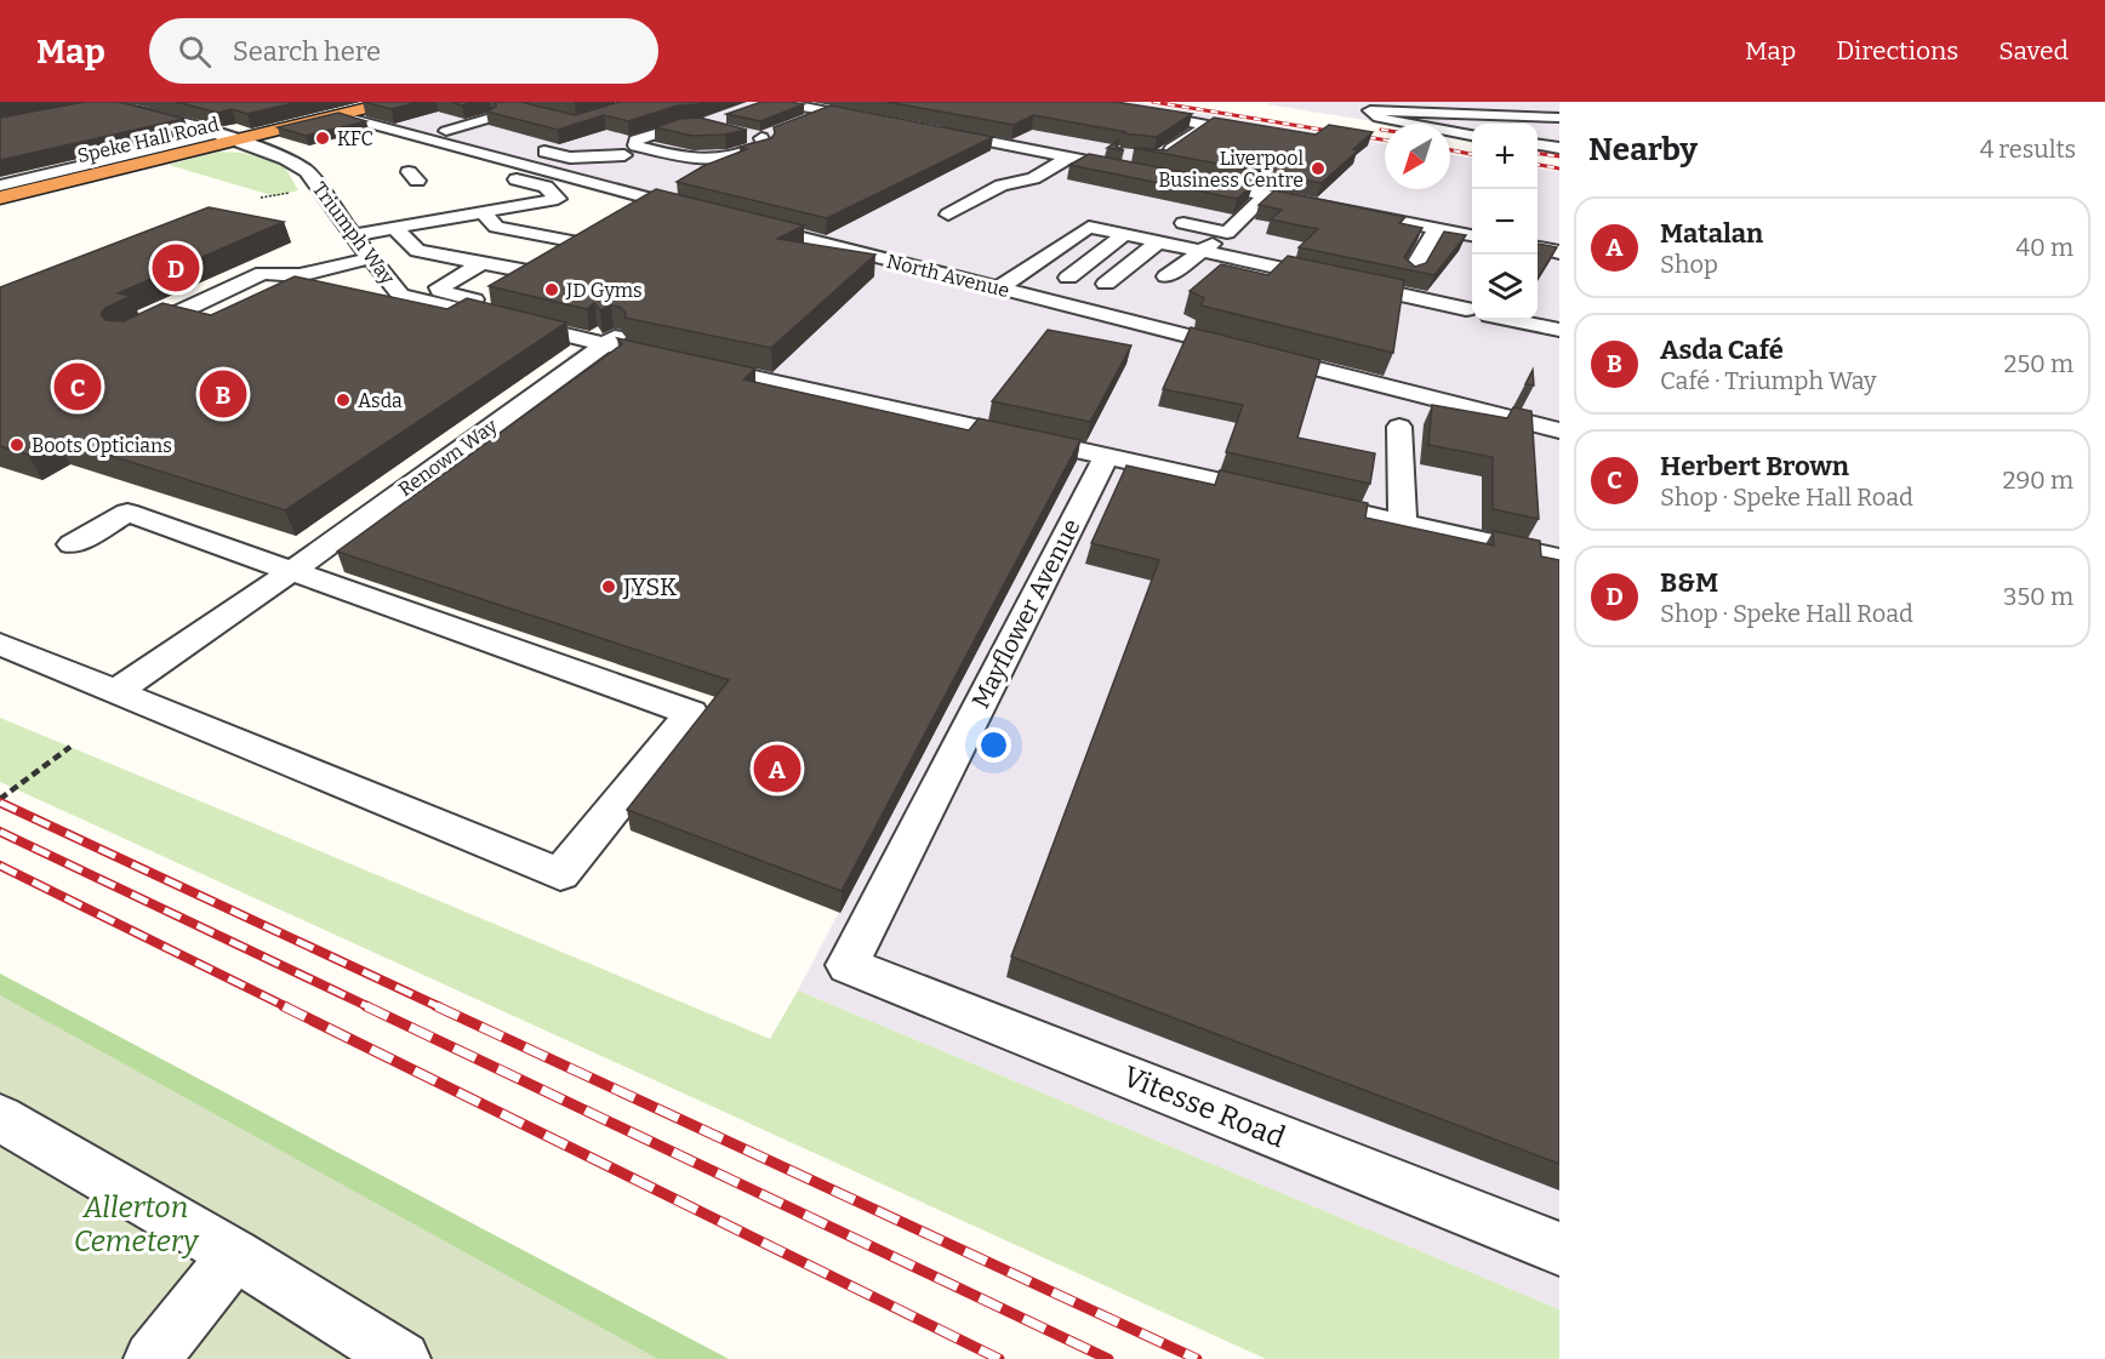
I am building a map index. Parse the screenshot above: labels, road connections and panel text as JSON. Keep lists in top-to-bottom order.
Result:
{
  "streets": {
    "highway": ["Speke Hall Road"],
    "street": [
      "Triumph Way",
      "North Avenue",
      "Renown Way",
      "Mayflower Avenue",
      "Vitesse Road"
    ]
  },
  "crossings": [
    ["Speke Hall Road", "Triumph Way"],
    ["Triumph Way", "Renown Way"],
    ["Triumph Way", "Mayflower Avenue"],
    ["Mayflower Avenue", "Vitesse Road"]
  ],
  "parks": ["Allerton Cemetery"],
  "places": [
    "KFC",
    "Liverpool Business Centre",
    "JD Gyms",
    "Asda",
    "Boots Opticians",
    "JYSK"
  ],
  "north": "bottom left",
  "page": {
    "header": "Map",
    "search": "Search here",
    "nav": ["Map", "Directions", "Saved"],
    "heading": ["Nearby", "4 results"],
    "map_buttons": ["+", "−"],
    "list": [
      {
        "mark": "A",
        "name": "Matalan",
        "note": "Shop",
        "value": "40 m"
      },
      {
        "mark": "B",
        "name": "Asda Café",
        "note": "Café · Triumph Way",
        "value": "250 m"
      },
      {
        "mark": "C",
        "name": "Herbert Brown",
        "note": "Shop · Speke Hall Road",
        "value": "290 m"
      },
      {
        "mark": "D",
        "name": "B&M",
        "note": "Shop · Speke Hall Road",
        "value": "350 m"
      }
    ],
    "pins": [
      "D",
      "C",
      "B",
      "A"
    ]
  }
}
